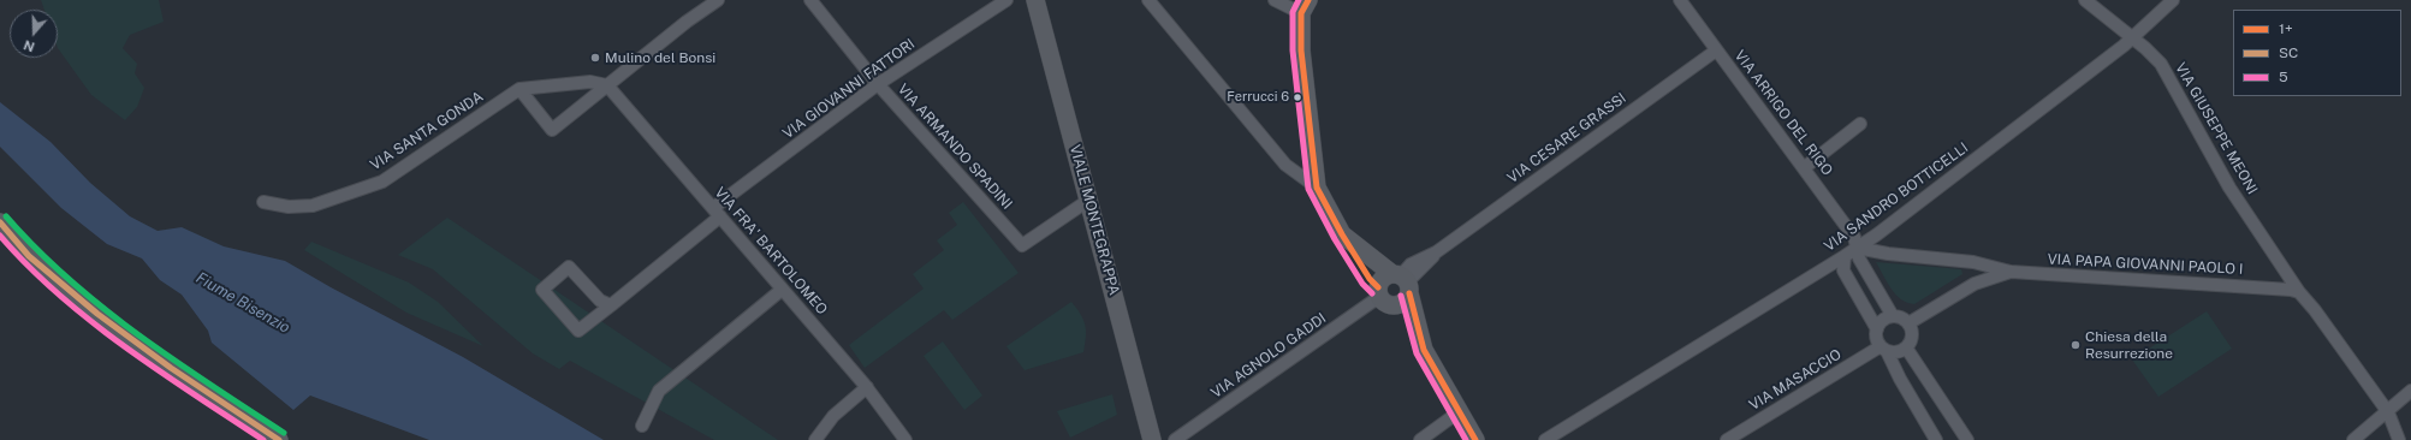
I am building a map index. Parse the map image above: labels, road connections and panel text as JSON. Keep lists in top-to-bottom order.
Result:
{
  "streets": {
    "street": [
      "VIA GIOVANNI FATTORI",
      "VIA ARRIGO DEL RIGO",
      "VIA GIUSEPPE MEONI",
      "VIA SANTA GONDA",
      "VIA CESARE GRASSI",
      "VIA ARMANDO SPADINI",
      "VIA SANDRO BOTTICELLI",
      "VIALE MONTEGRAPPA",
      "VIA FRA' BARTOLOMEO",
      "VIA PAPA GIOVANNI PAOLO I",
      "VIA AGNOLO GADDI",
      "VIA MASACCIO"
    ]
  },
  "crossings": [
    ["VIA GIOVANNI FATTORI", "VIA ARMANDO SPADINI"],
    ["VIA GIOVANNI FATTORI", "VIA FRA' BARTOLOMEO"],
    ["VIA ARRIGO DEL RIGO", "VIA CESARE GRASSI"],
    ["VIA ARRIGO DEL RIGO", "VIA SANDRO BOTTICELLI"],
    ["VIA ARRIGO DEL RIGO", "VIA PAPA GIOVANNI PAOLO I"],
    ["VIA ARRIGO DEL RIGO", "VIA MASACCIO"],
    ["VIA GIUSEPPE MEONI", "VIA SANDRO BOTTICELLI"],
    ["VIA GIUSEPPE MEONI", "VIA PAPA GIOVANNI PAOLO I"],
    ["VIA SANTA GONDA", "VIA FRA' BARTOLOMEO"],
    ["VIA CESARE GRASSI", "VIA AGNOLO GADDI"],
    ["VIA ARMANDO SPADINI", "VIALE MONTEGRAPPA"],
    ["VIA SANDRO BOTTICELLI", "VIA PAPA GIOVANNI PAOLO I"],
    ["VIA PAPA GIOVANNI PAOLO I", "VIA MASACCIO"]
  ],
  "water": ["Fiume Bisenzio"],
  "places": ["Mulino del Bonsi", "Ferrucci 6", "Chiesa della Resurrezione"],
  "lines": ["transit line 1+", "transit line 5", "transit line SC"],
  "legend": ["1+", "SC", "5"],
  "north": "bottom"
}
